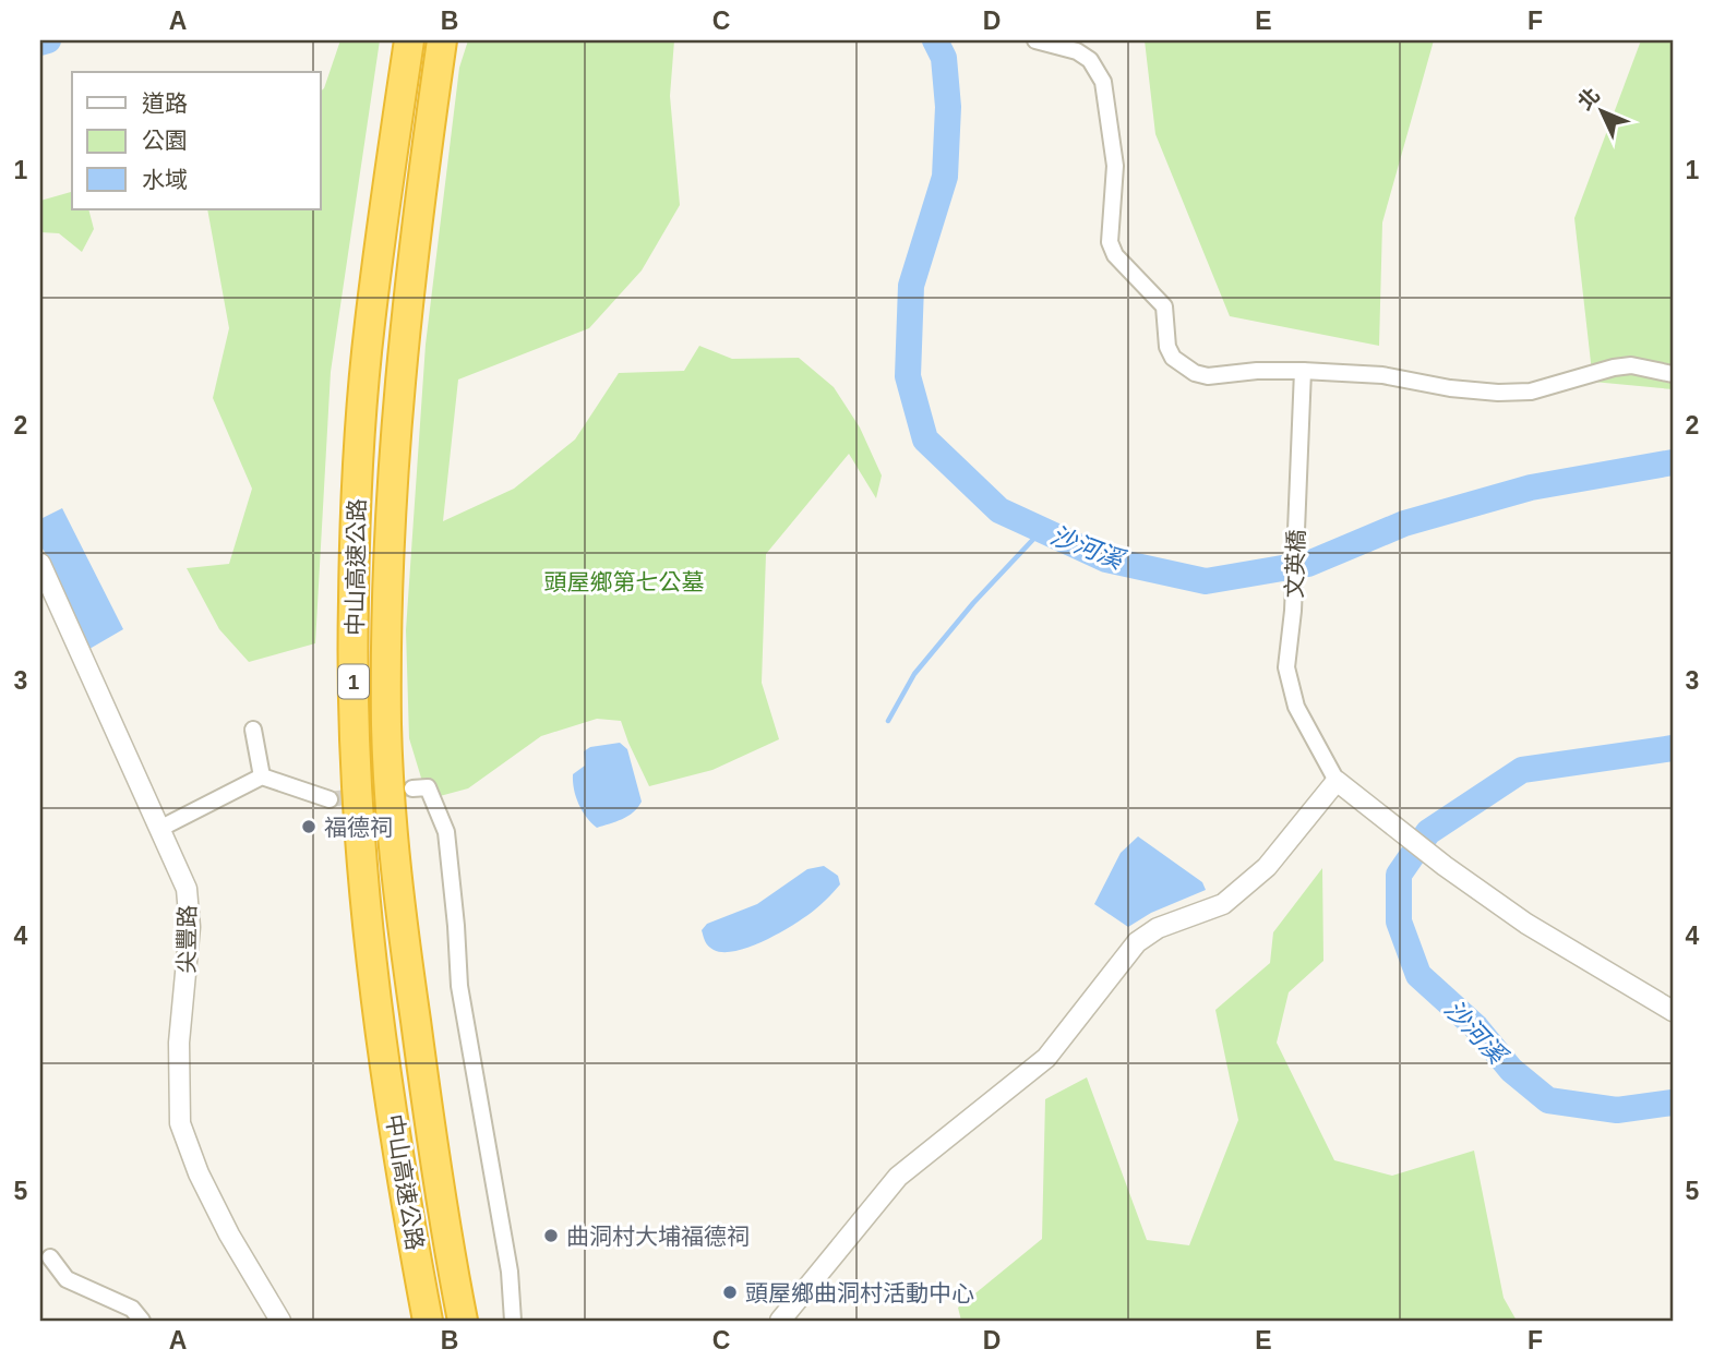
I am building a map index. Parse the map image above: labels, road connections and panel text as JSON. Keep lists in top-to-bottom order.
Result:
{
  "streets": {
    "highway": ["中山高速公路", "1"],
    "street": ["文英橋", "尖豐路"]
  },
  "water": ["沙河溪"],
  "parks": ["頭屋鄉第七公墓"],
  "places": ["福德祠", "曲洞村大埔福德祠", "頭屋鄉曲洞村活動中心"],
  "legend": ["道路", "公園", "水域"],
  "north": "top left",
  "grid": {
    "columns": [
      "A",
      "B",
      "C",
      "D",
      "E",
      "F"
    ],
    "rows": [
      "1",
      "2",
      "3",
      "4",
      "5"
    ]
  }
}
